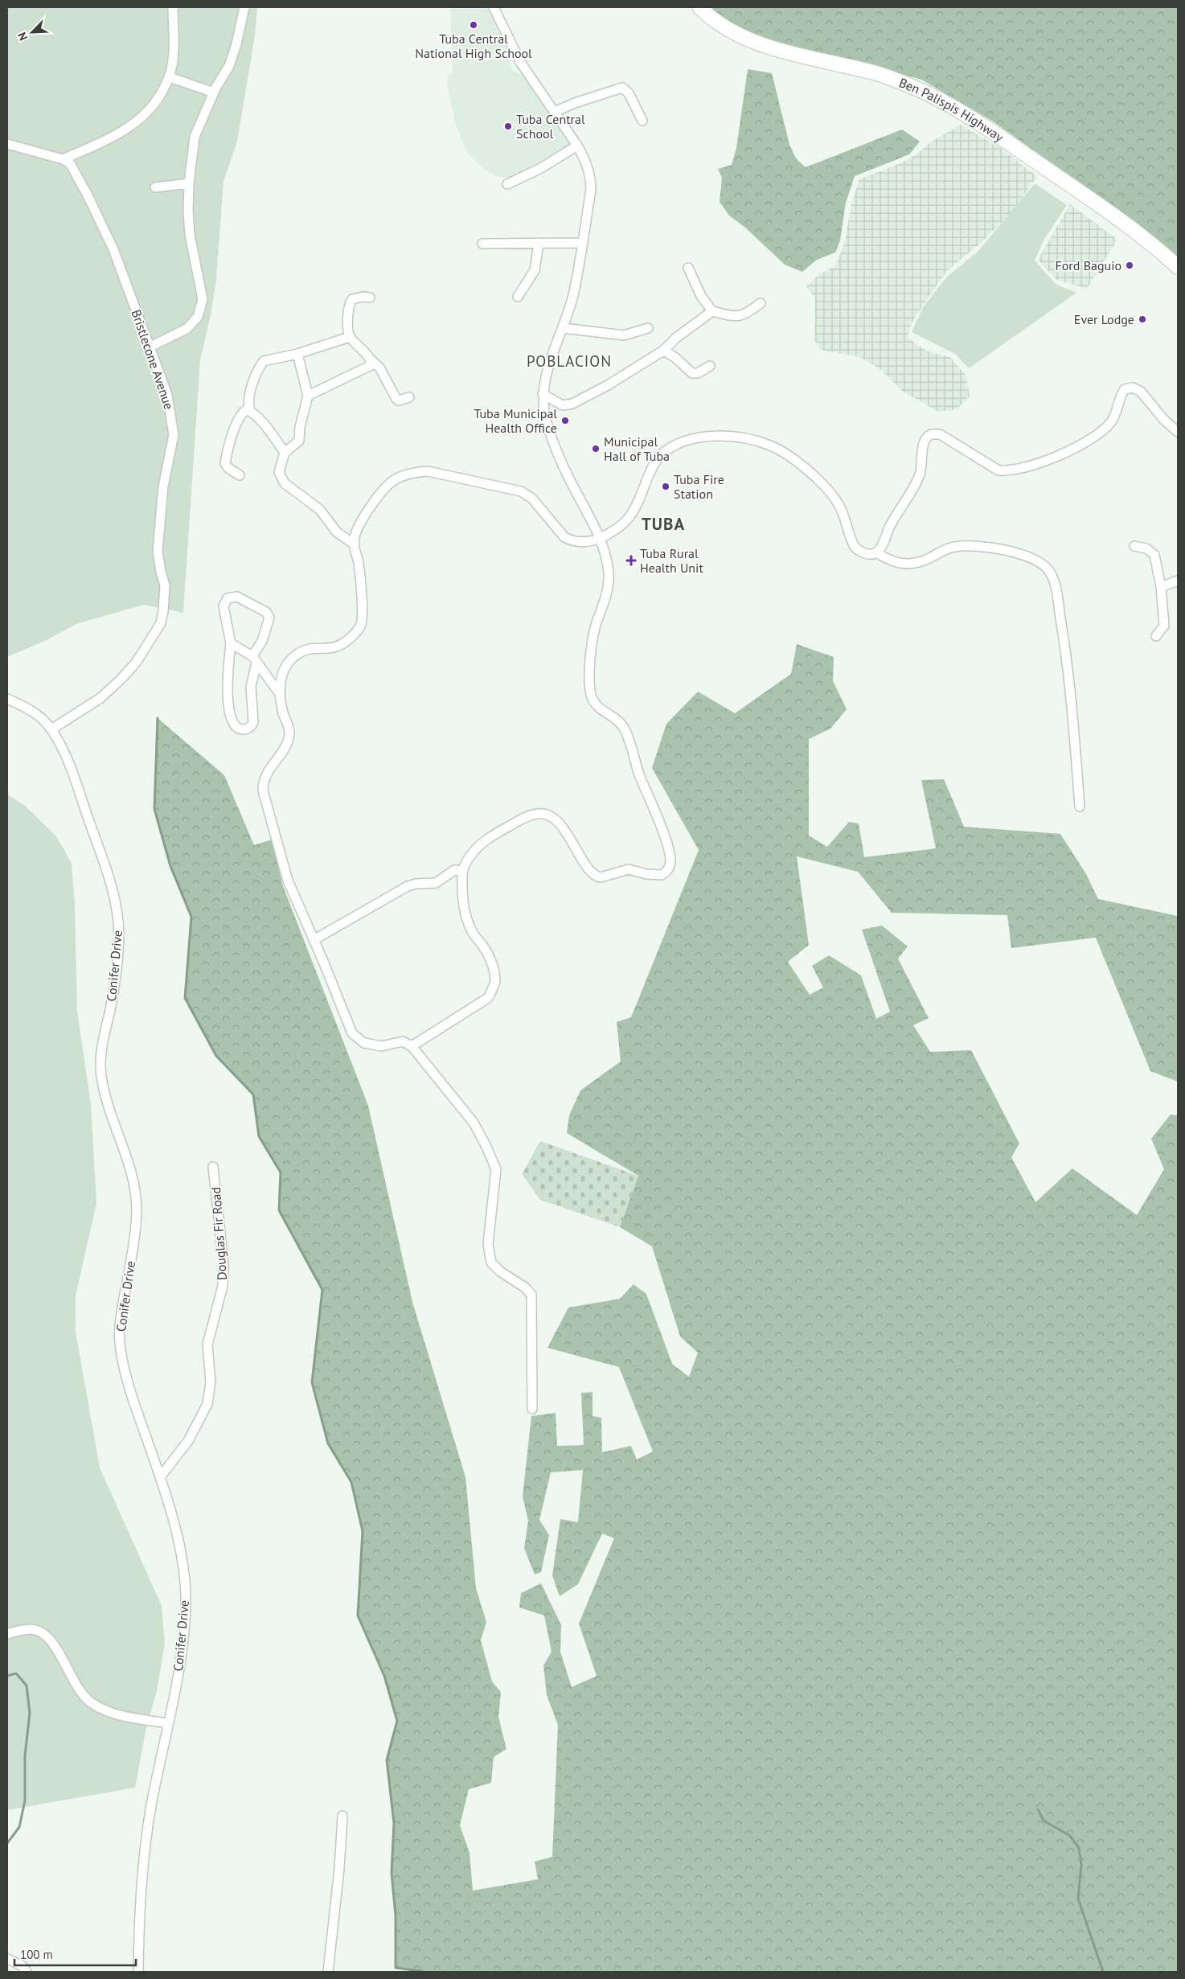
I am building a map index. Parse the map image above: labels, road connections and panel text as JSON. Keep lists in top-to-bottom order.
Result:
{
  "streets": {
    "main road": ["Ben Palispis Highway"],
    "street": ["Bristlecone Avenue", "Conifer Drive", "Douglas Fir Road"]
  },
  "crossings": [
    ["Bristlecone Avenue", "Conifer Drive"],
    ["Conifer Drive", "Douglas Fir Road"]
  ],
  "districts": ["POBLACION", "TUBA"],
  "places": {
    "other": [
      "Tuba Central National High School",
      "Tuba Central School",
      "Ford Baguio",
      "Ever Lodge",
      "Tuba Municipal Health Office",
      "Municipal Hall of Tuba",
      "Tuba Fire Station"
    ],
    "health": ["Tuba Rural Health Unit"]
  },
  "scale_bar": "100 m",
  "north": "bottom left"
}
